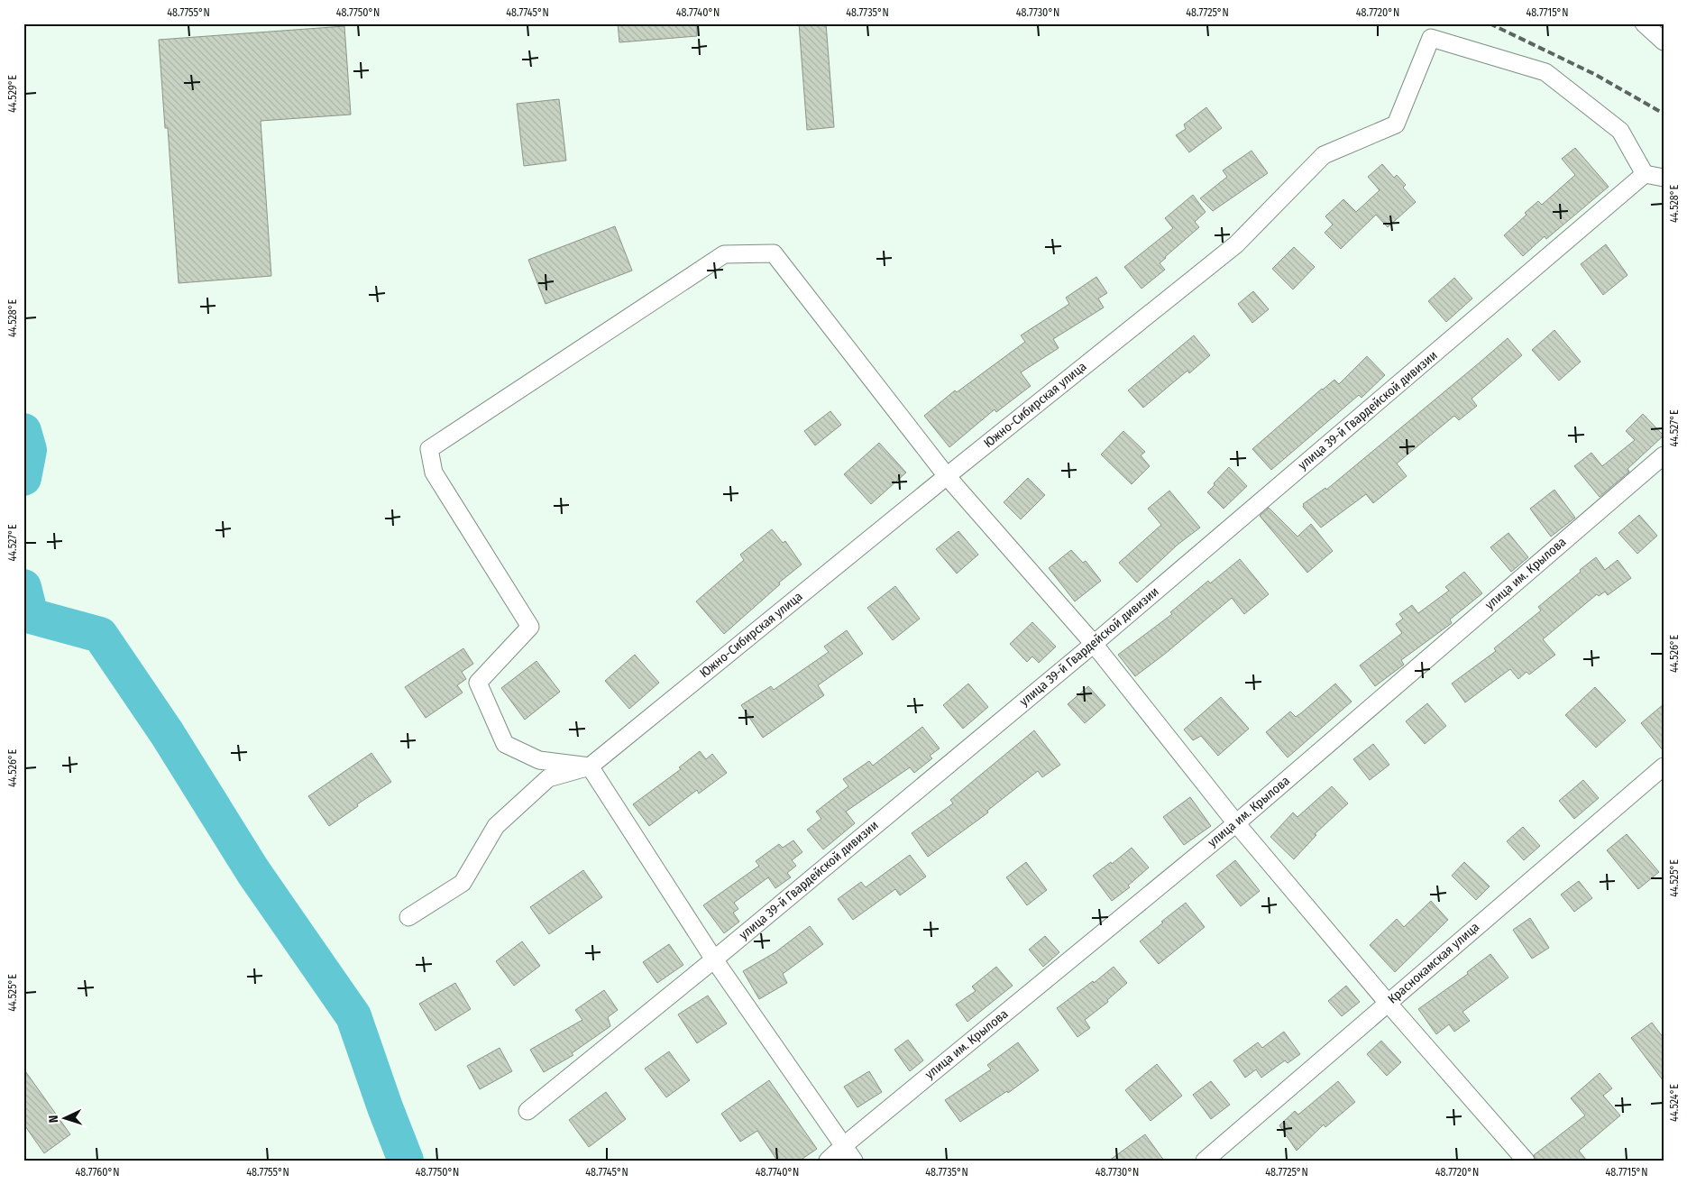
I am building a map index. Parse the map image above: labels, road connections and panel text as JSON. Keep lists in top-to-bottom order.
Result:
{
  "streets": {
    "street": [
      "Южно-Сибирская улица",
      "улица 39-й Гвардейской дивизии",
      "улица им. Крылова",
      "Краснокамская улица"
    ]
  },
  "crossings": [
    ["Южно-Сибирская улица", "улица 39-й Гвардейской дивизии"]
  ],
  "north": "left",
  "coordinates": [
    "48.7755°N",
    "48.7750°N",
    "48.7745°N",
    "48.7740°N",
    "48.7735°N",
    "48.7730°N",
    "48.7725°N",
    "48.7720°N",
    "48.7715°N",
    "44.529°E",
    "44.528°E",
    "44.527°E",
    "44.526°E",
    "44.525°E",
    "44.524°E",
    "48.7760°N"
  ]
}
